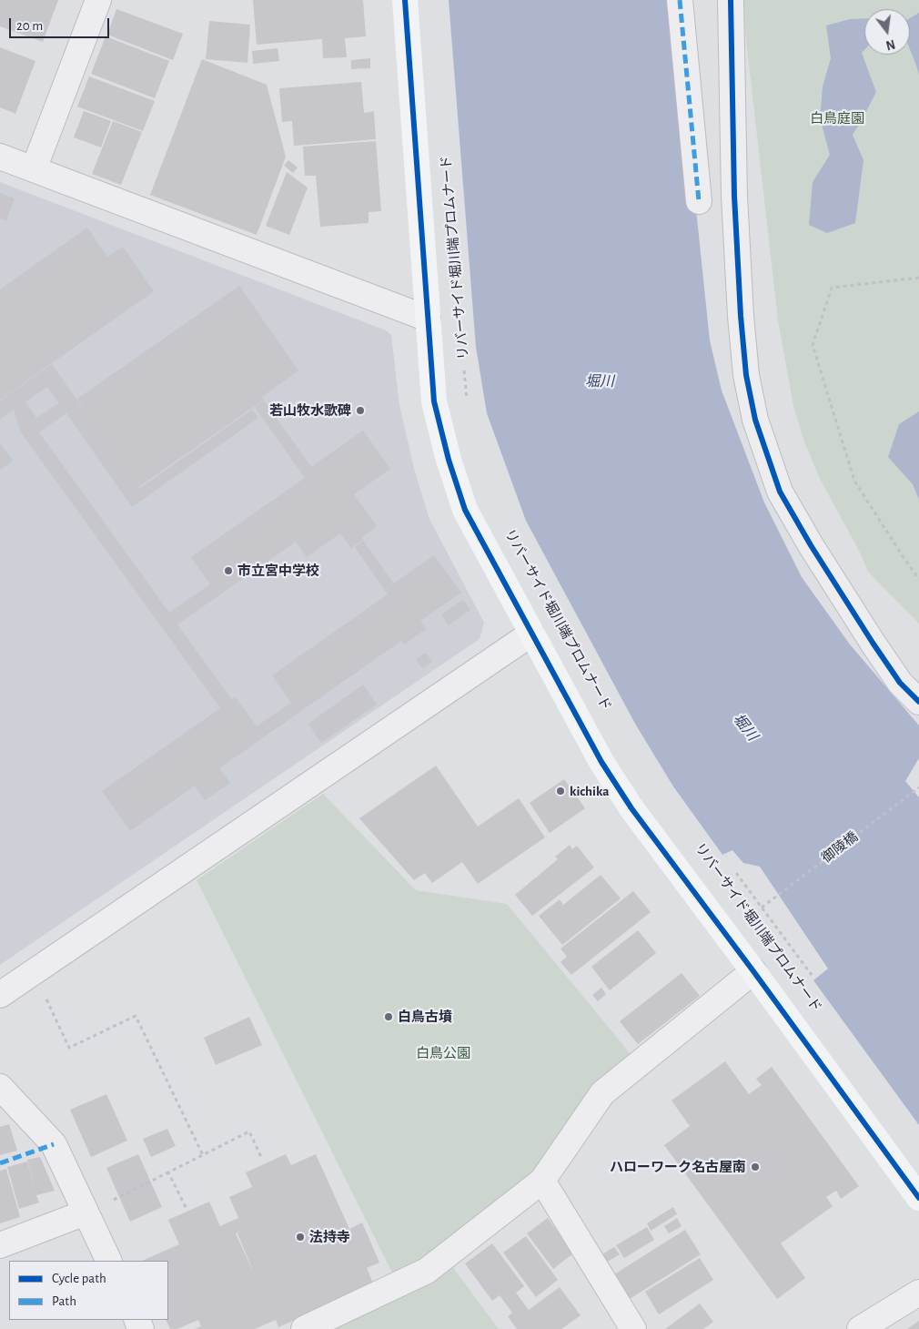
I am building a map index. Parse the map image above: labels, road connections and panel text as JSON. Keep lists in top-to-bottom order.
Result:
{
  "streets": {
    "path": ["リバーサイド堀川端プロムナード", "御陵橋"]
  },
  "water": ["堀川"],
  "parks": ["白鳥庭園", "白鳥公園"],
  "places": [
    "若山牧水歌碑",
    "市立宮中学校",
    "kichika",
    "白鳥古墳",
    "ハローワーク名古屋南",
    "法持寺"
  ],
  "legend": ["Cycle path", "Path"],
  "scale_bar": "20 m",
  "north": "bottom"
}
